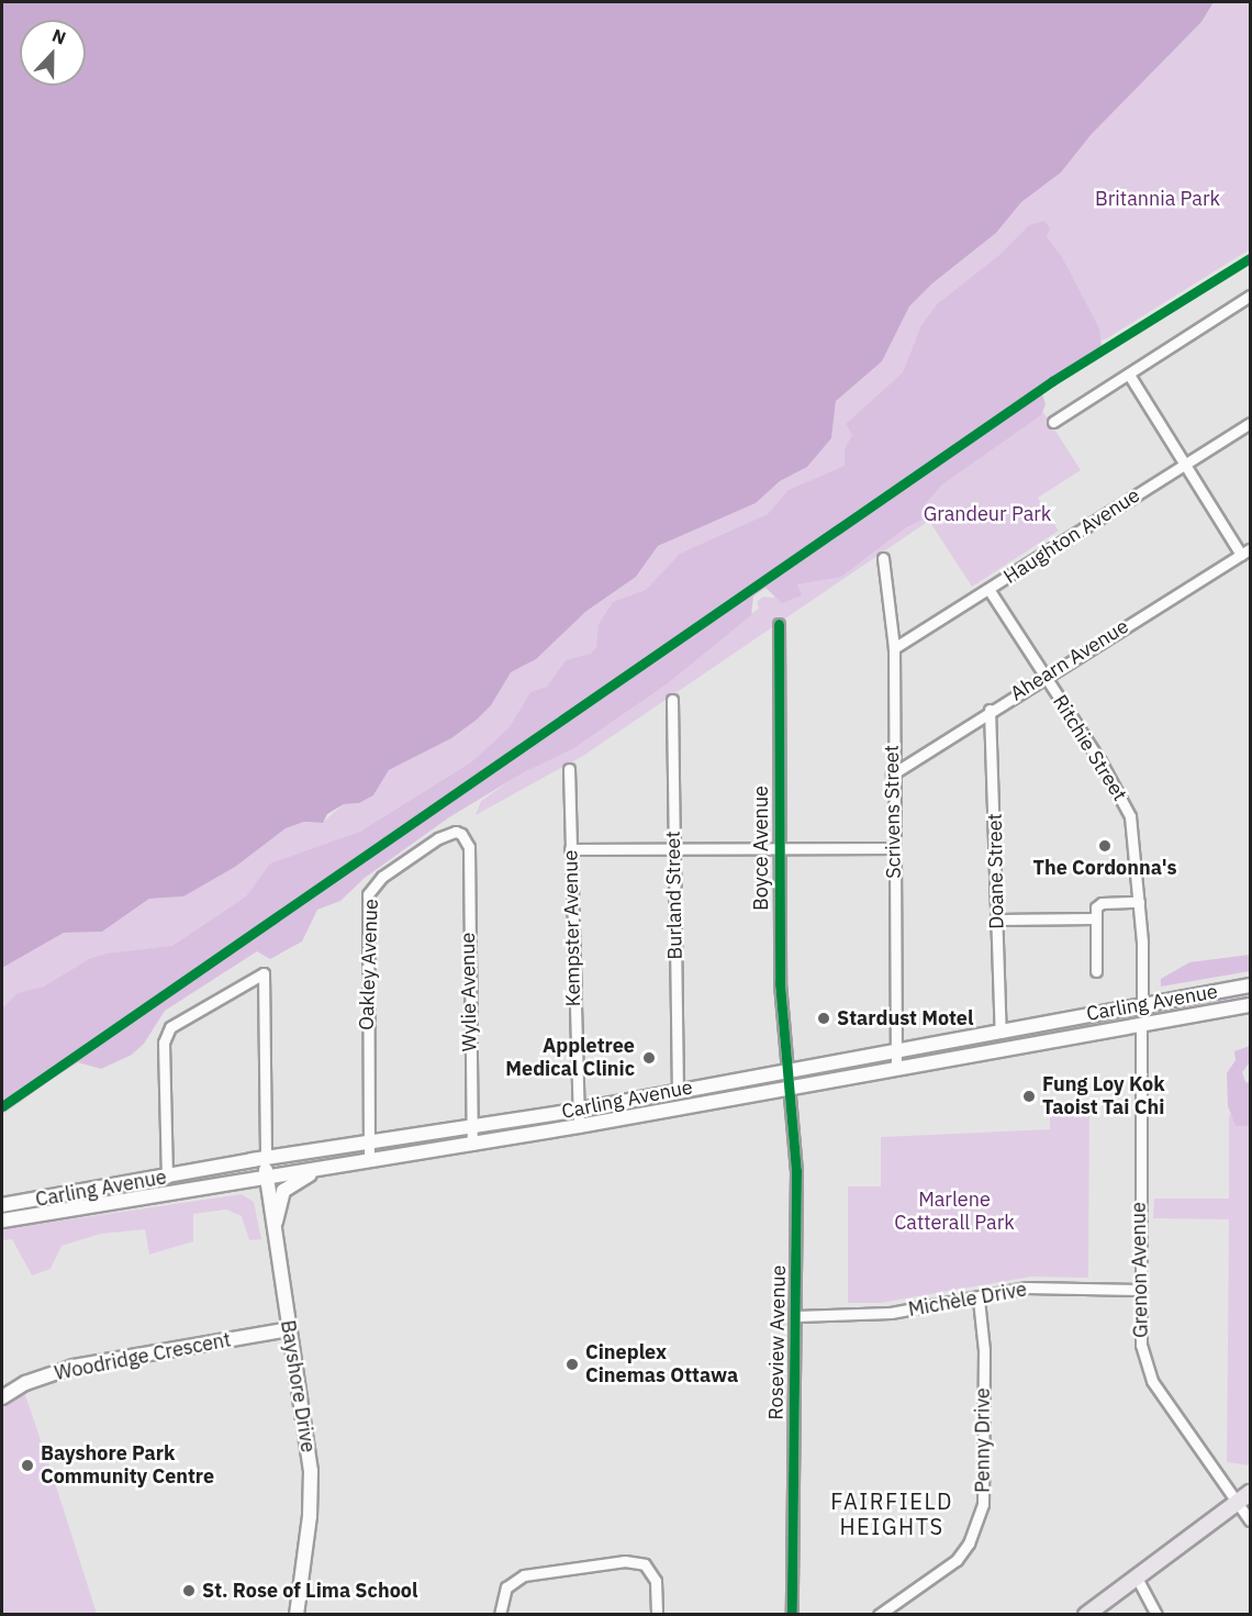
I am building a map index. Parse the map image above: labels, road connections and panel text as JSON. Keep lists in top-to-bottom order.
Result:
{
  "streets": {
    "main road": ["Carling Avenue", "Woodridge Crescent", "Bayshore Drive"],
    "street": [
      "Haughton Avenue",
      "Ahearn Avenue",
      "Ritchie Street",
      "Scrivens Street",
      "Boyce Avenue",
      "Doane Street",
      "Burland Street",
      "Kempster Avenue",
      "Oakley Avenue",
      "Wylie Avenue",
      "Grenon Avenue",
      "Michèle Drive",
      "Roseview Avenue",
      "Penny Drive"
    ]
  },
  "crossings": [
    ["Haughton Avenue", "Ritchie Street"],
    ["Haughton Avenue", "Scrivens Street"],
    ["Ahearn Avenue", "Ritchie Street"],
    ["Ahearn Avenue", "Scrivens Street"],
    ["Ahearn Avenue", "Doane Street"],
    ["Ritchie Street", "Carling Avenue"],
    ["Scrivens Street", "Carling Avenue"],
    ["Boyce Avenue", "Carling Avenue"],
    ["Boyce Avenue", "Roseview Avenue"],
    ["Doane Street", "Carling Avenue"],
    ["Burland Street", "Carling Avenue"],
    ["Kempster Avenue", "Carling Avenue"],
    ["Oakley Avenue", "Wylie Avenue"],
    ["Oakley Avenue", "Carling Avenue"],
    ["Wylie Avenue", "Carling Avenue"],
    ["Carling Avenue", "Grenon Avenue"],
    ["Carling Avenue", "Roseview Avenue"],
    ["Carling Avenue", "Bayshore Drive"],
    ["Grenon Avenue", "Michèle Drive"],
    ["Michèle Drive", "Roseview Avenue"],
    ["Michèle Drive", "Penny Drive"],
    ["Woodridge Crescent", "Bayshore Drive"]
  ],
  "districts": ["FAIRFIELD HEIGHTS"],
  "parks": ["Britannia Park", "Grandeur Park", "Marlene Catterall Park"],
  "places": [
    "The Cordonna's",
    "Stardust Motel",
    "Appletree Medical Clinic",
    "Fung Loy Kok Taoist Tai Chi",
    "Cineplex Cinemas Ottawa",
    "Bayshore Park Community Centre",
    "St. Rose of Lima School"
  ],
  "north": "top"
}
